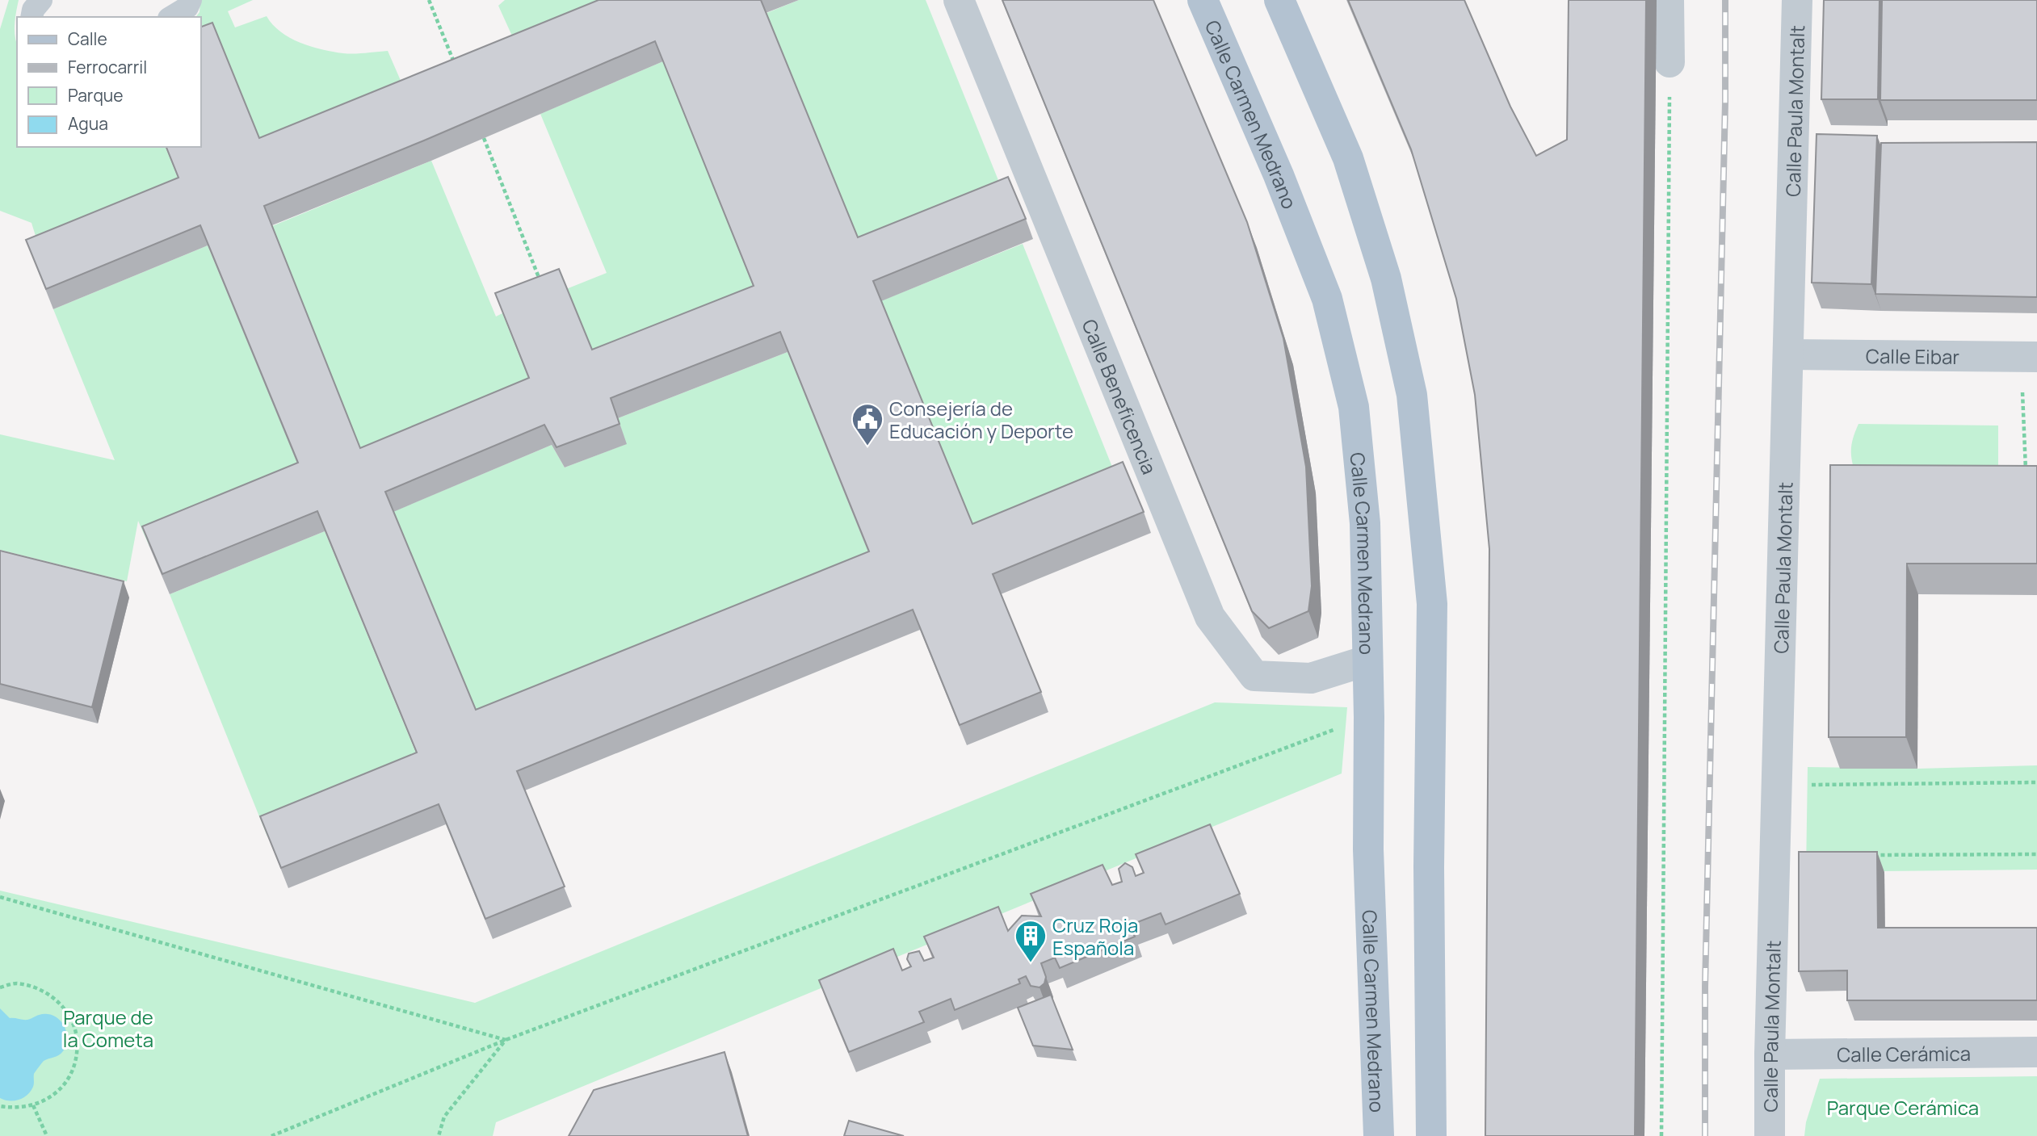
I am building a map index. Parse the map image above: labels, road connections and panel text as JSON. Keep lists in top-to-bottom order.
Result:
{
  "streets": {
    "main road": ["Calle Carmen Medrano"],
    "street": [
      "Calle Paula Montalt",
      "Calle Eibar",
      "Calle Beneficencia",
      "Calle Cerámica"
    ]
  },
  "crossings": [
    ["Calle Paula Montalt", "Calle Eibar"],
    ["Calle Paula Montalt", "Calle Cerámica"],
    ["Calle Carmen Medrano", "Calle Beneficencia"]
  ],
  "parks": ["Parque de la Cometa", "Parque Cerámica"],
  "places": {
    "public building": ["Consejería de Educación y Deporte"],
    "building": ["Cruz Roja Española"]
  },
  "legend": [
    "Calle",
    "Ferrocarril",
    "Parque",
    "Agua"
  ]
}
